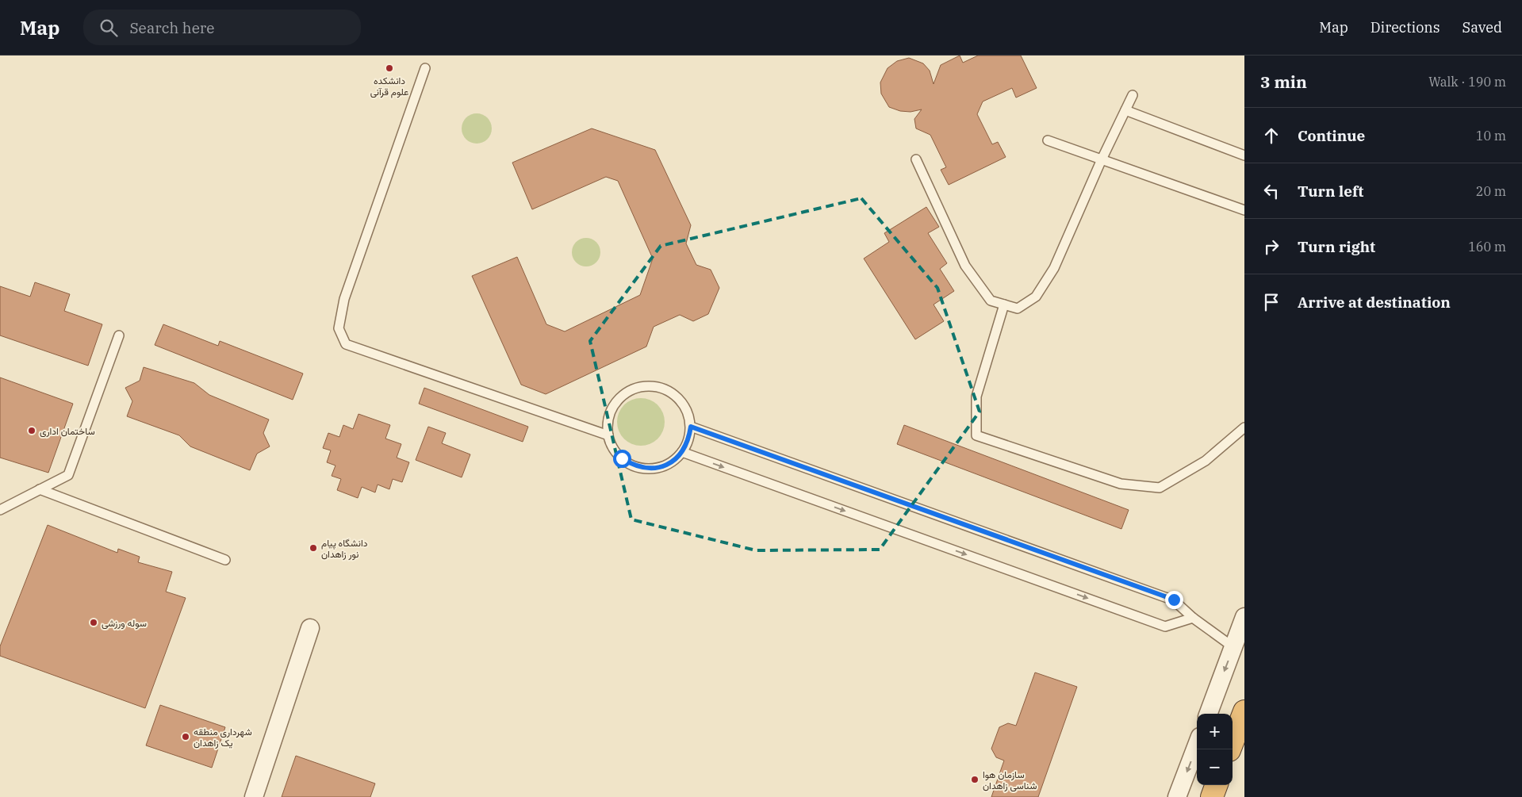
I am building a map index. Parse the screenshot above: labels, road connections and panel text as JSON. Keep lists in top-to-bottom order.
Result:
{
  "places": [
    "دانشکده علوم قرآنی",
    "ساختمان اداری",
    "دانشگاه پیام نور زاهدان",
    "سوله ورزشی",
    "شهرداری منطقه یک زاهدان",
    "سازمان هوا شناسی زاهدان"
  ],
  "page": {
    "header": "Map",
    "search": "Search here",
    "nav": ["Map", "Directions", "Saved"],
    "heading": ["3 min", "Walk · 190 m"],
    "list": [
      ["Continue", "10 m"],
      ["Turn left", "20 m"],
      ["Turn right", "160 m"],
      "Arrive at destination"
    ],
    "map_buttons": ["+", "−"]
  }
}
